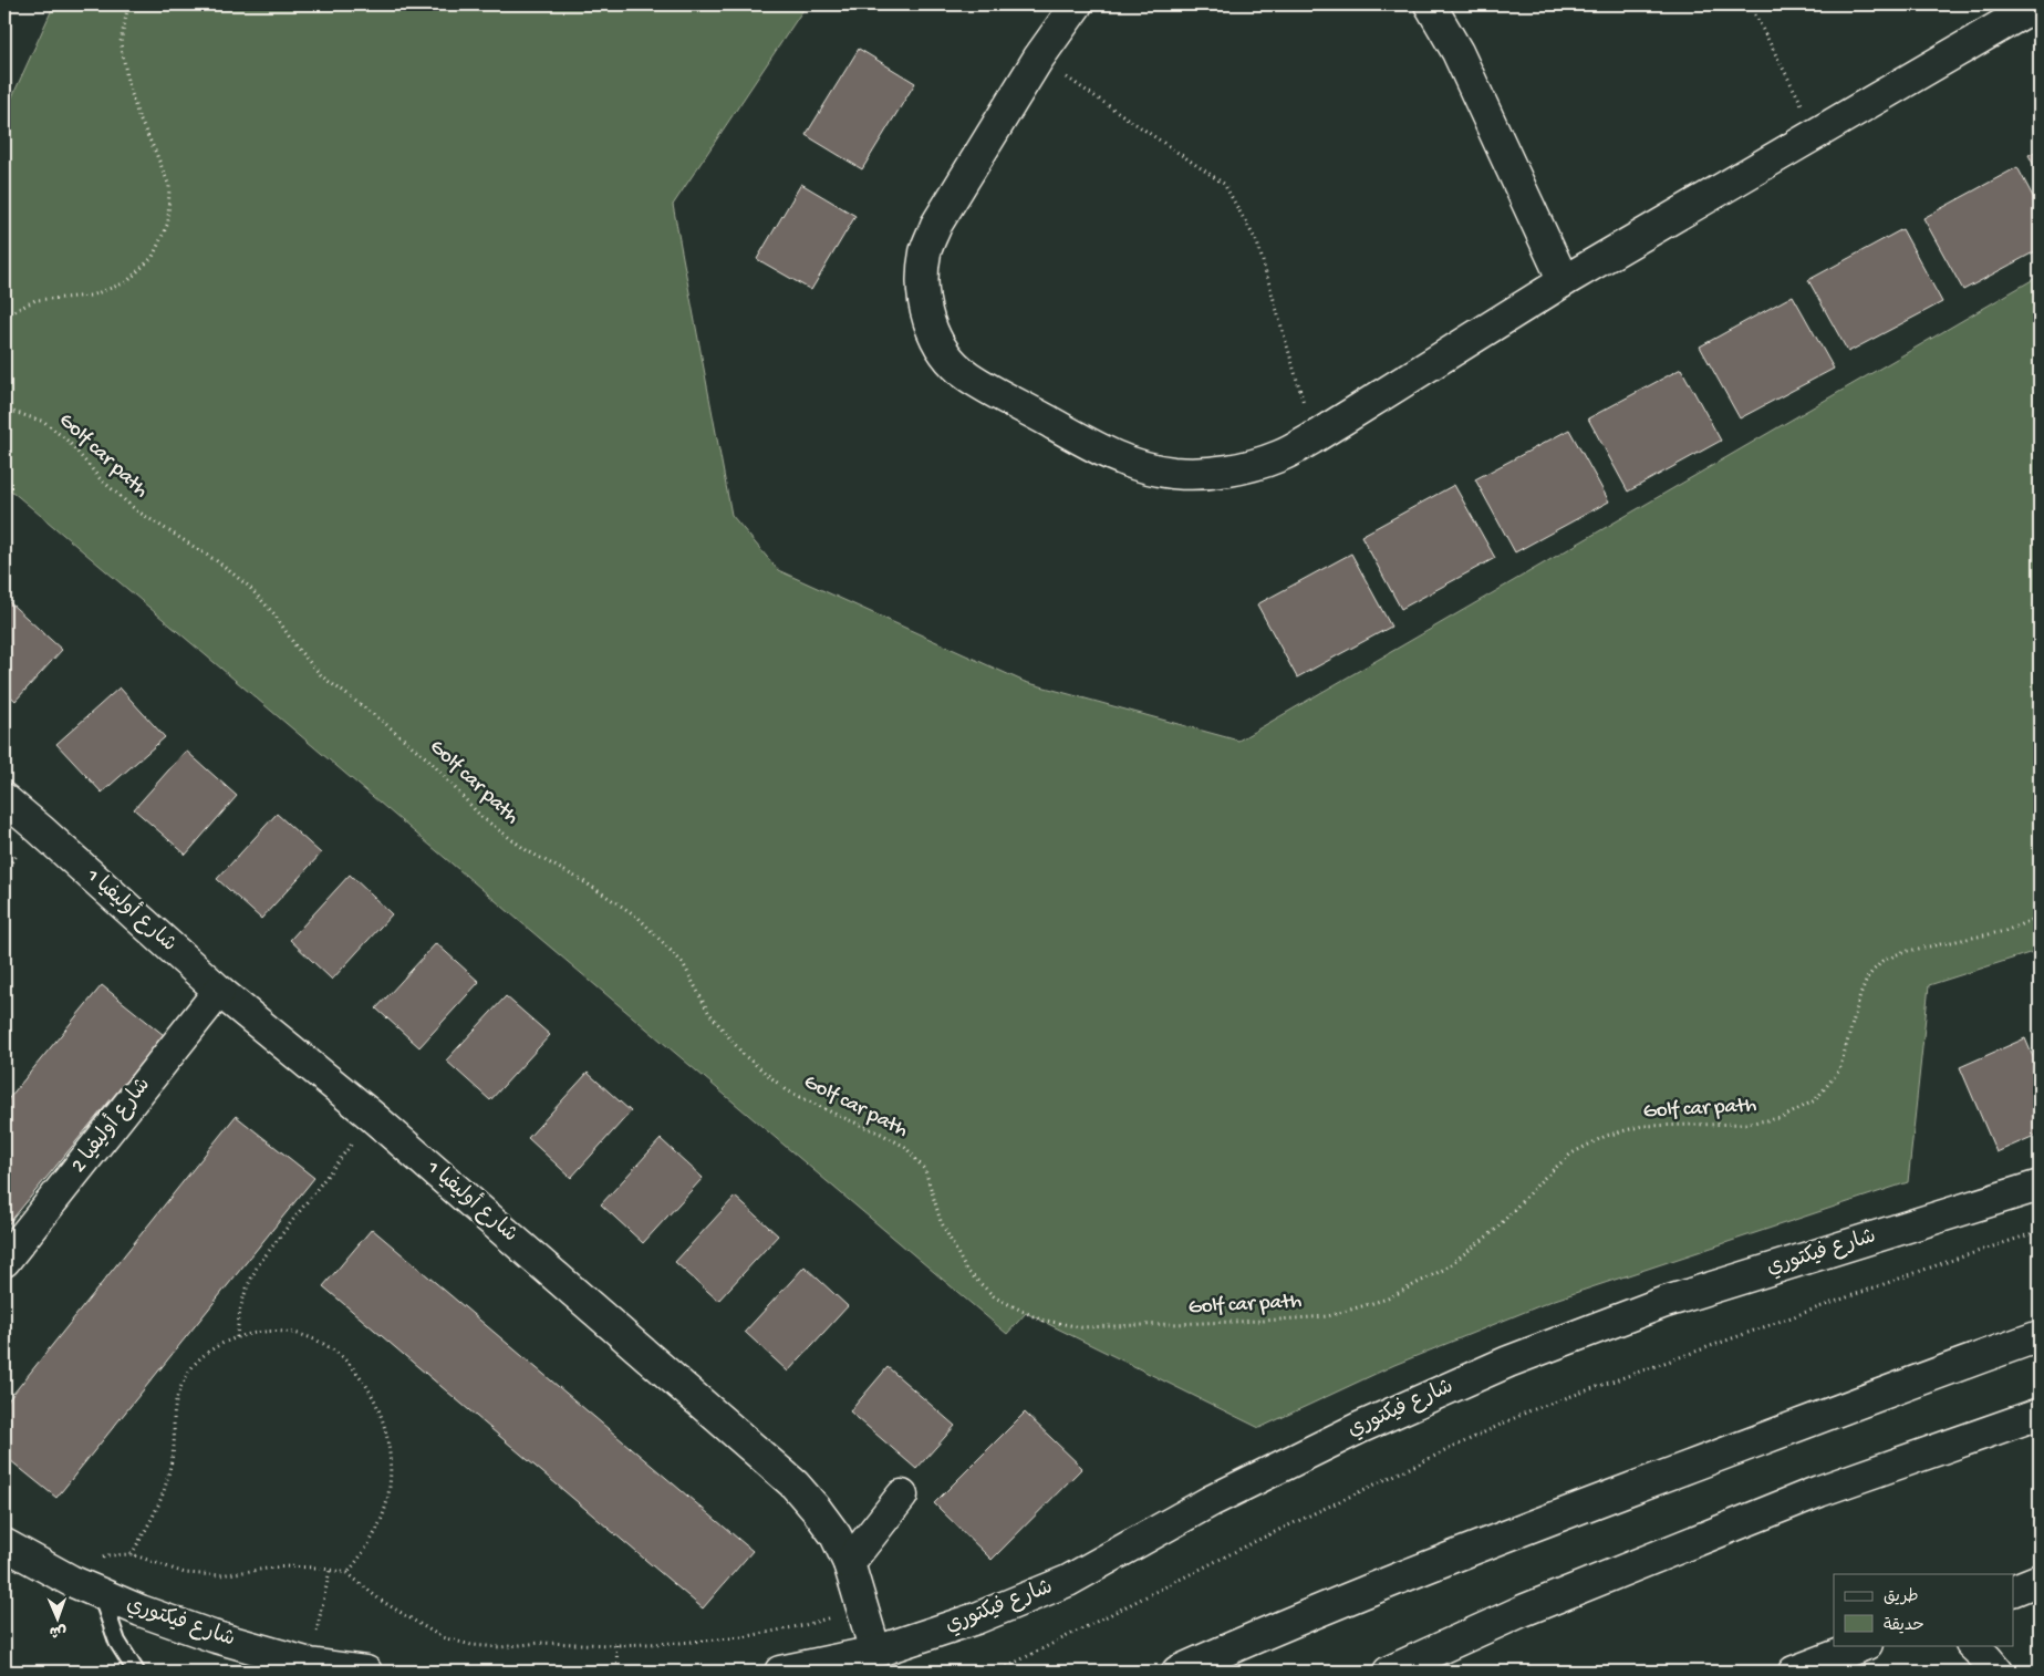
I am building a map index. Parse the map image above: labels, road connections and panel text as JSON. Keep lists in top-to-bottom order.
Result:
{
  "streets": {
    "street": ["شارع أوليفيا 1", "شارع أوليفيا 2", "شارع فيكتوري"],
    "path": ["Golf car path"]
  },
  "crossings": [
    ["شارع أوليفيا 1", "شارع أوليفيا 2"],
    ["شارع أوليفيا 1", "شارع فيكتوري"]
  ],
  "legend": ["طريق", "حديقة"],
  "north": "bottom"
}
